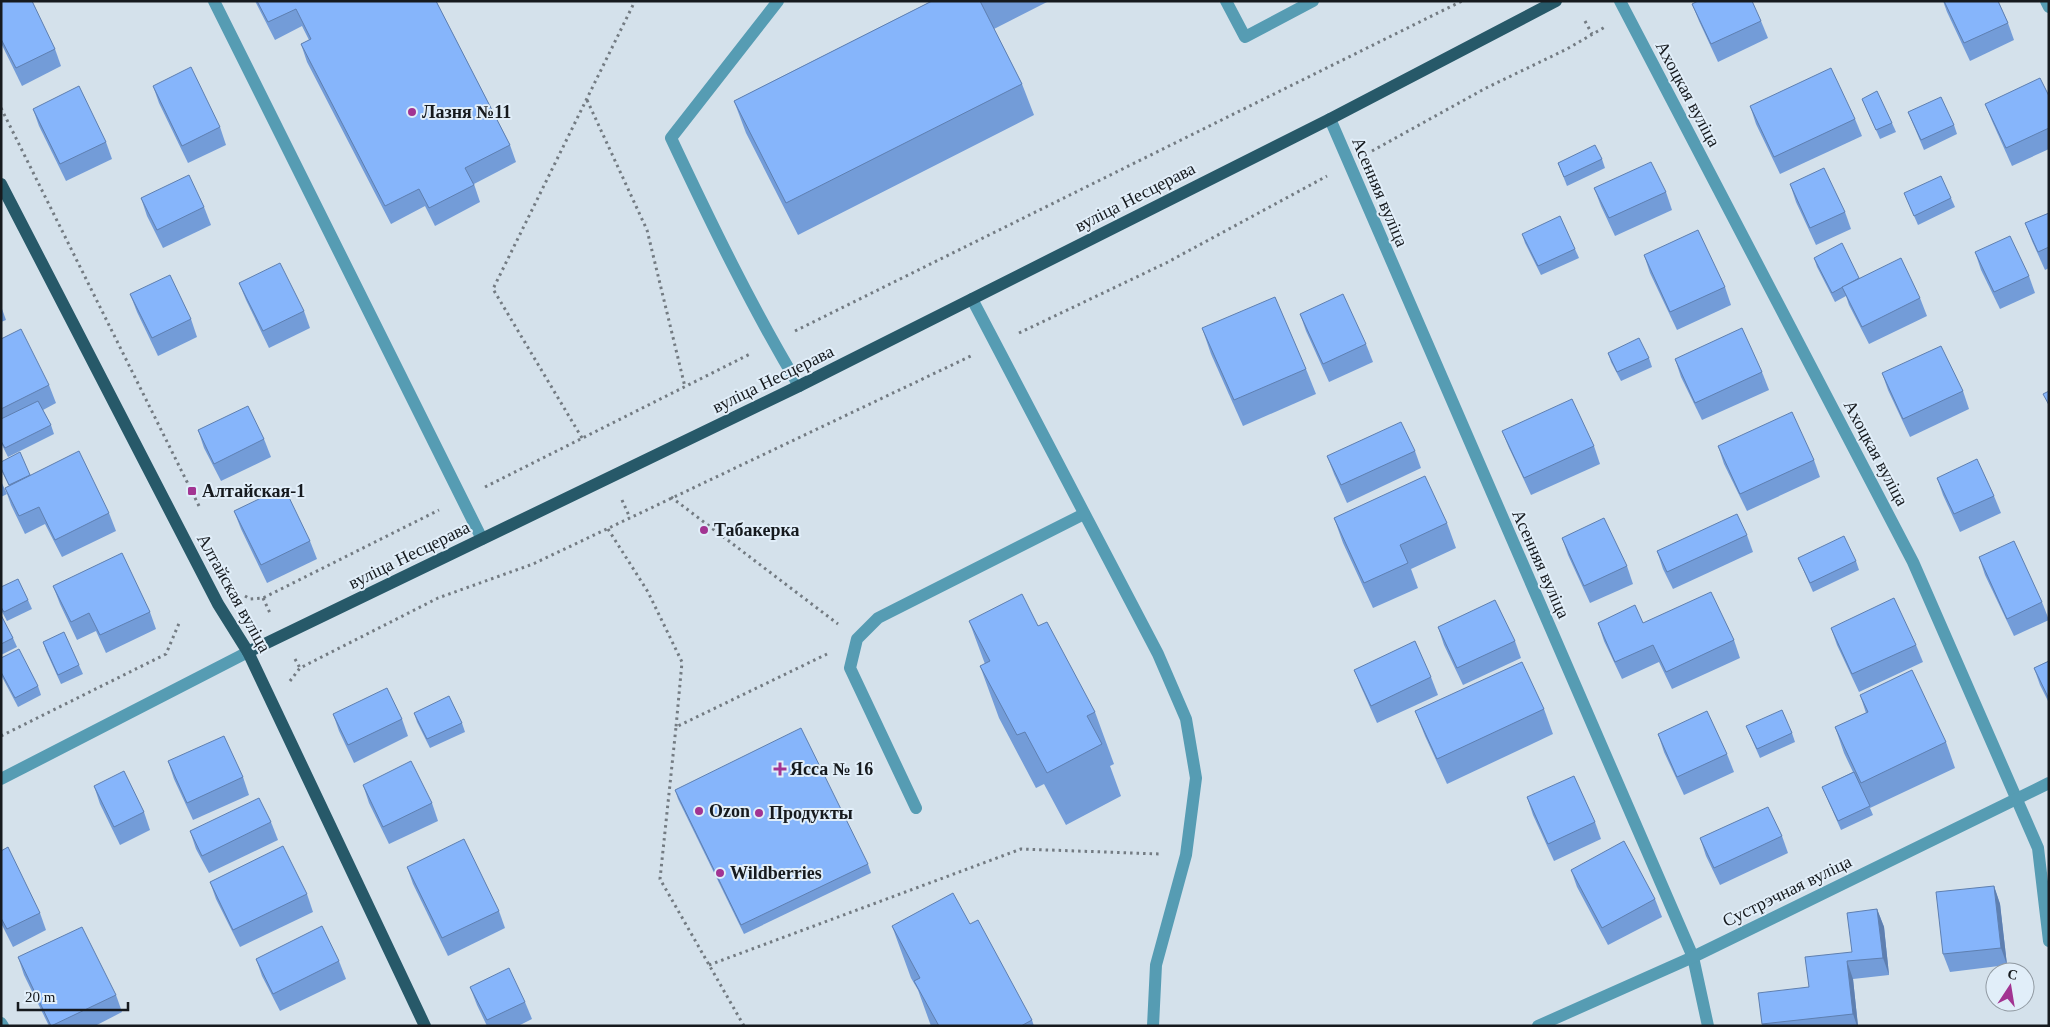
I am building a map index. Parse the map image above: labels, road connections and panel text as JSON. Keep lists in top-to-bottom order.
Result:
{
  "streets": {
    "main road": ["вуліца Несцерава", "Алтайская вуліца"],
    "street": ["Ахоцкая вуліца", "Асенняя вуліца", "Сустрэчная вуліца"]
  },
  "crossings": [
    ["Ахоцкая вуліца", "Сустрэчная вуліца"],
    ["Асенняя вуліца", "вуліца Несцерава"],
    ["Асенняя вуліца", "Сустрэчная вуліца"],
    ["вуліца Несцерава", "Алтайская вуліца"]
  ],
  "places": {
    "other": [
      "Лазня №11",
      "Табакерка",
      "Ozon",
      "Продукты",
      "Wildberries"
    ],
    "transit": ["Алтайская-1"],
    "health": ["Ясса № 16"]
  },
  "scale_bar": "20 m",
  "north": "top"
}
